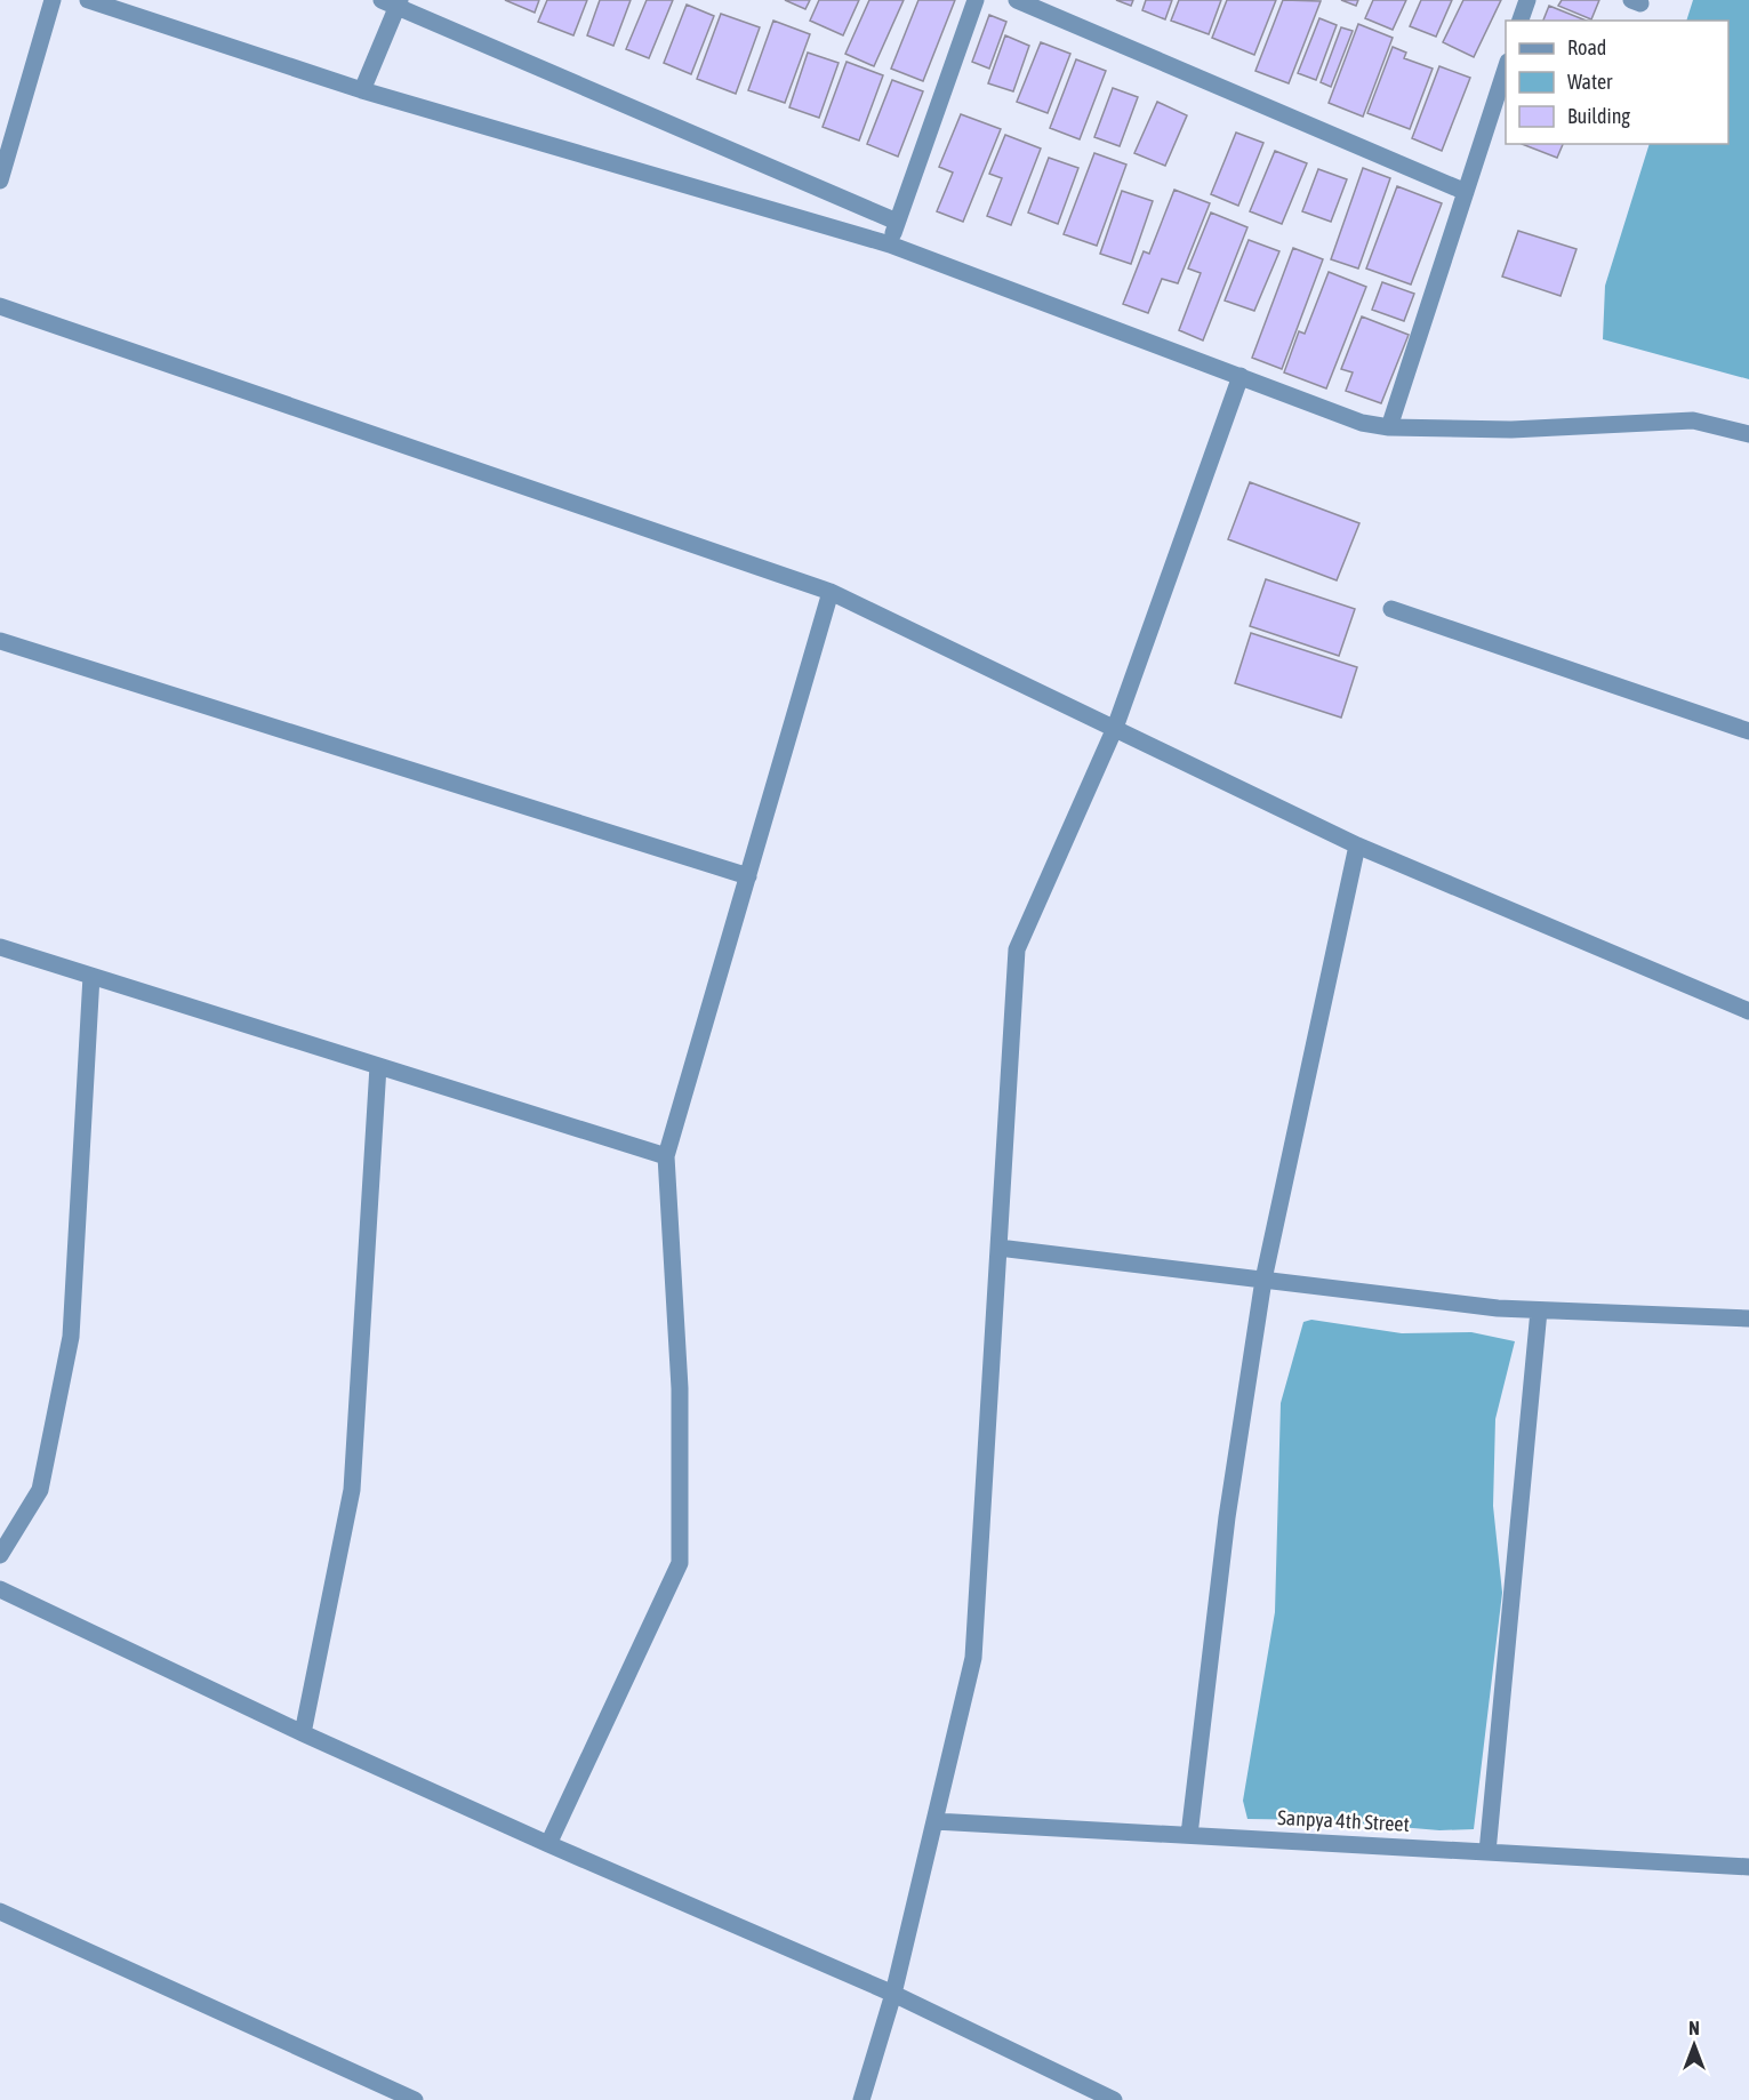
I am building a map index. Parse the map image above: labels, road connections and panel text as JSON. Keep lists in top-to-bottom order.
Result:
{
  "streets": {
    "street": ["Sanpya 4th Street"]
  },
  "legend": ["Road", "Water", "Building"],
  "north": "top"
}
